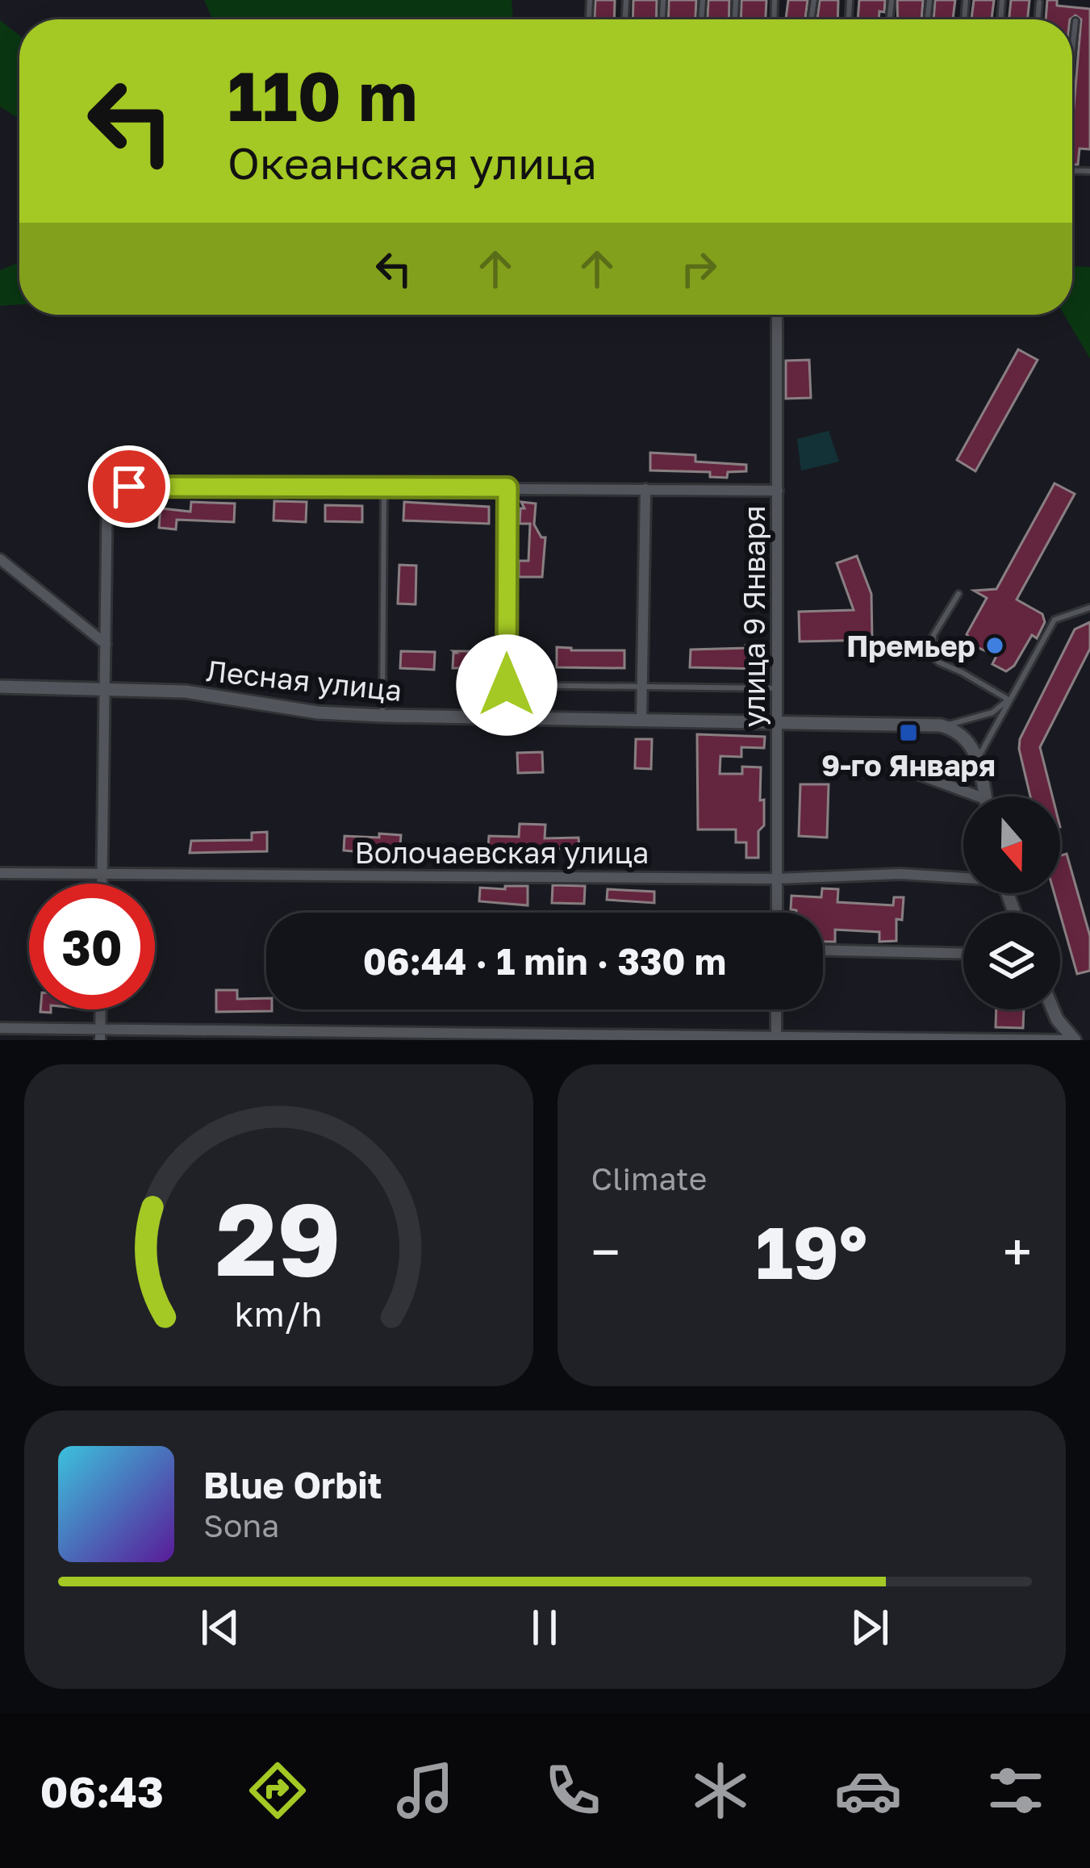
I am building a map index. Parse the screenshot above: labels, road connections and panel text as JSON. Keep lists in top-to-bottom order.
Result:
{
  "streets": {
    "street": ["улица 9 Января", "Лесная улица", "Волочаевская улица"]
  },
  "crossings": [
    ["улица 9 Января", "Лесная улица"],
    ["улица 9 Января", "Волочаевская улица"]
  ],
  "places": {
    "other": ["Премьер"],
    "transit": ["9-го Января"]
  },
  "north": "bottom",
  "page": {
    "turn": ["110 m", "Океанская улица"],
    "limit": "30",
    "trip": "06:44 · 1 min · 330 m",
    "tile": "Climate",
    "heat": ["−", "19°", "+"],
    "song": ["Blue Orbit", "Sona"],
    "tabs": "06:43",
    "gauge": ["29", "km/h"]
  }
}
